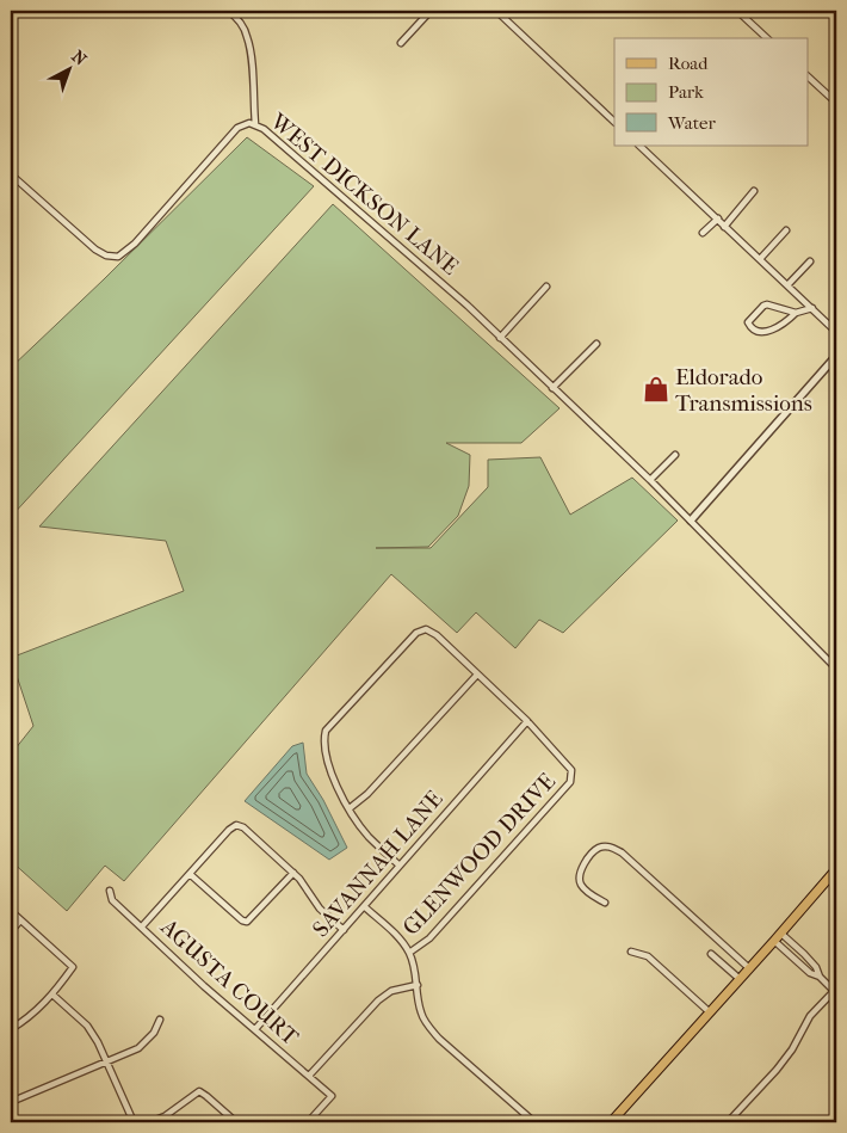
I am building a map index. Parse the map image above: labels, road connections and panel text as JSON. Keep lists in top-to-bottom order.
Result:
{
  "streets": {
    "street": [
      "WEST DICKSON LANE",
      "GLENWOOD DRIVE",
      "SAVANNAH LANE",
      "AGUSTA COURT"
    ]
  },
  "crossings": [
    ["GLENWOOD DRIVE", "SAVANNAH LANE"],
    ["SAVANNAH LANE", "AGUSTA COURT"]
  ],
  "places": {
    "shop": ["Eldorado Transmissions"]
  },
  "legend": ["Road", "Park", "Water"],
  "north": "top right"
}
